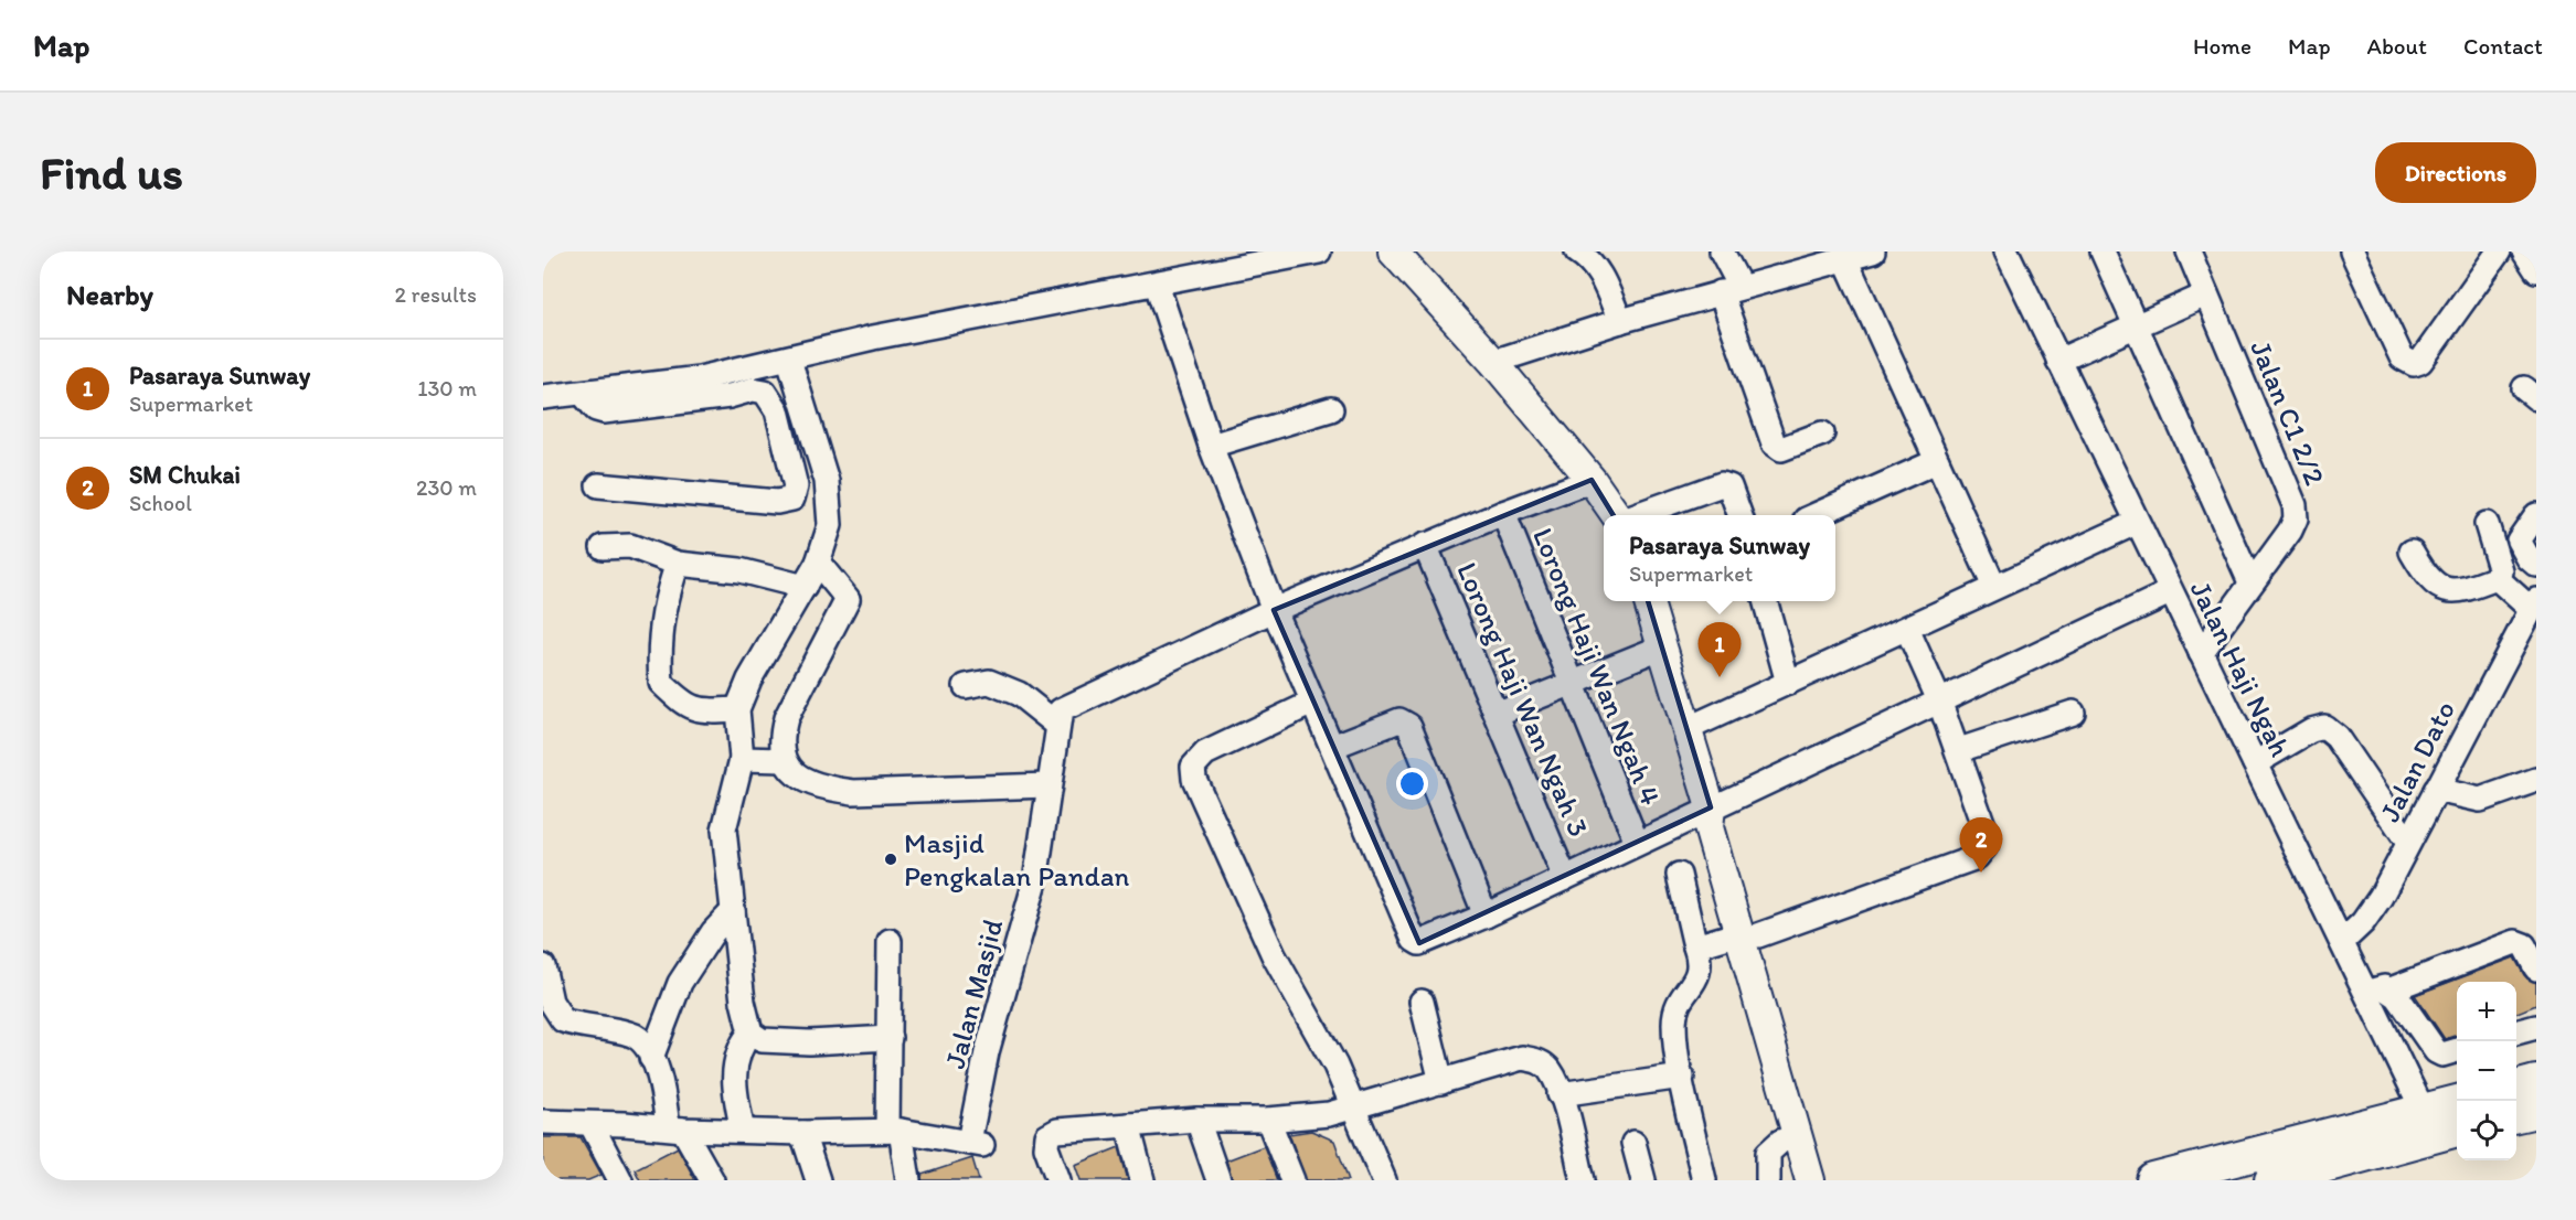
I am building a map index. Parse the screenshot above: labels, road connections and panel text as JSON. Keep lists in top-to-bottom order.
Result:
{
  "streets": {
    "street": [
      "Jalan C1 2/2",
      "Lorong Haji Wan Ngah 4",
      "Jalan Haji Ngah",
      "Lorong Haji Wan Ngah 3",
      "Jalan Dato",
      "Jalan Masjid"
    ]
  },
  "crossings": [
    ["Jalan C1 2/2", "Jalan Haji Ngah"],
    ["Jalan Haji Ngah", "Jalan Dato"]
  ],
  "places": ["Masjid Pengkalan Pandan"],
  "page": {
    "header": "Map",
    "nav": [
      "Home",
      "Map",
      "About",
      "Contact"
    ],
    "buttons": "Directions",
    "title": "Find us",
    "heading": ["Nearby", "2 results"],
    "list": [
      {
        "mark": "1",
        "name": "Pasaraya Sunway",
        "note": "Supermarket",
        "value": "130 m"
      },
      {
        "mark": "2",
        "name": "SM Chukai",
        "note": "School",
        "value": "230 m"
      }
    ],
    "popup": ["Pasaraya Sunway", "Supermarket"],
    "pins": ["1", "2"],
    "map_buttons": ["+", "−"]
  }
}
